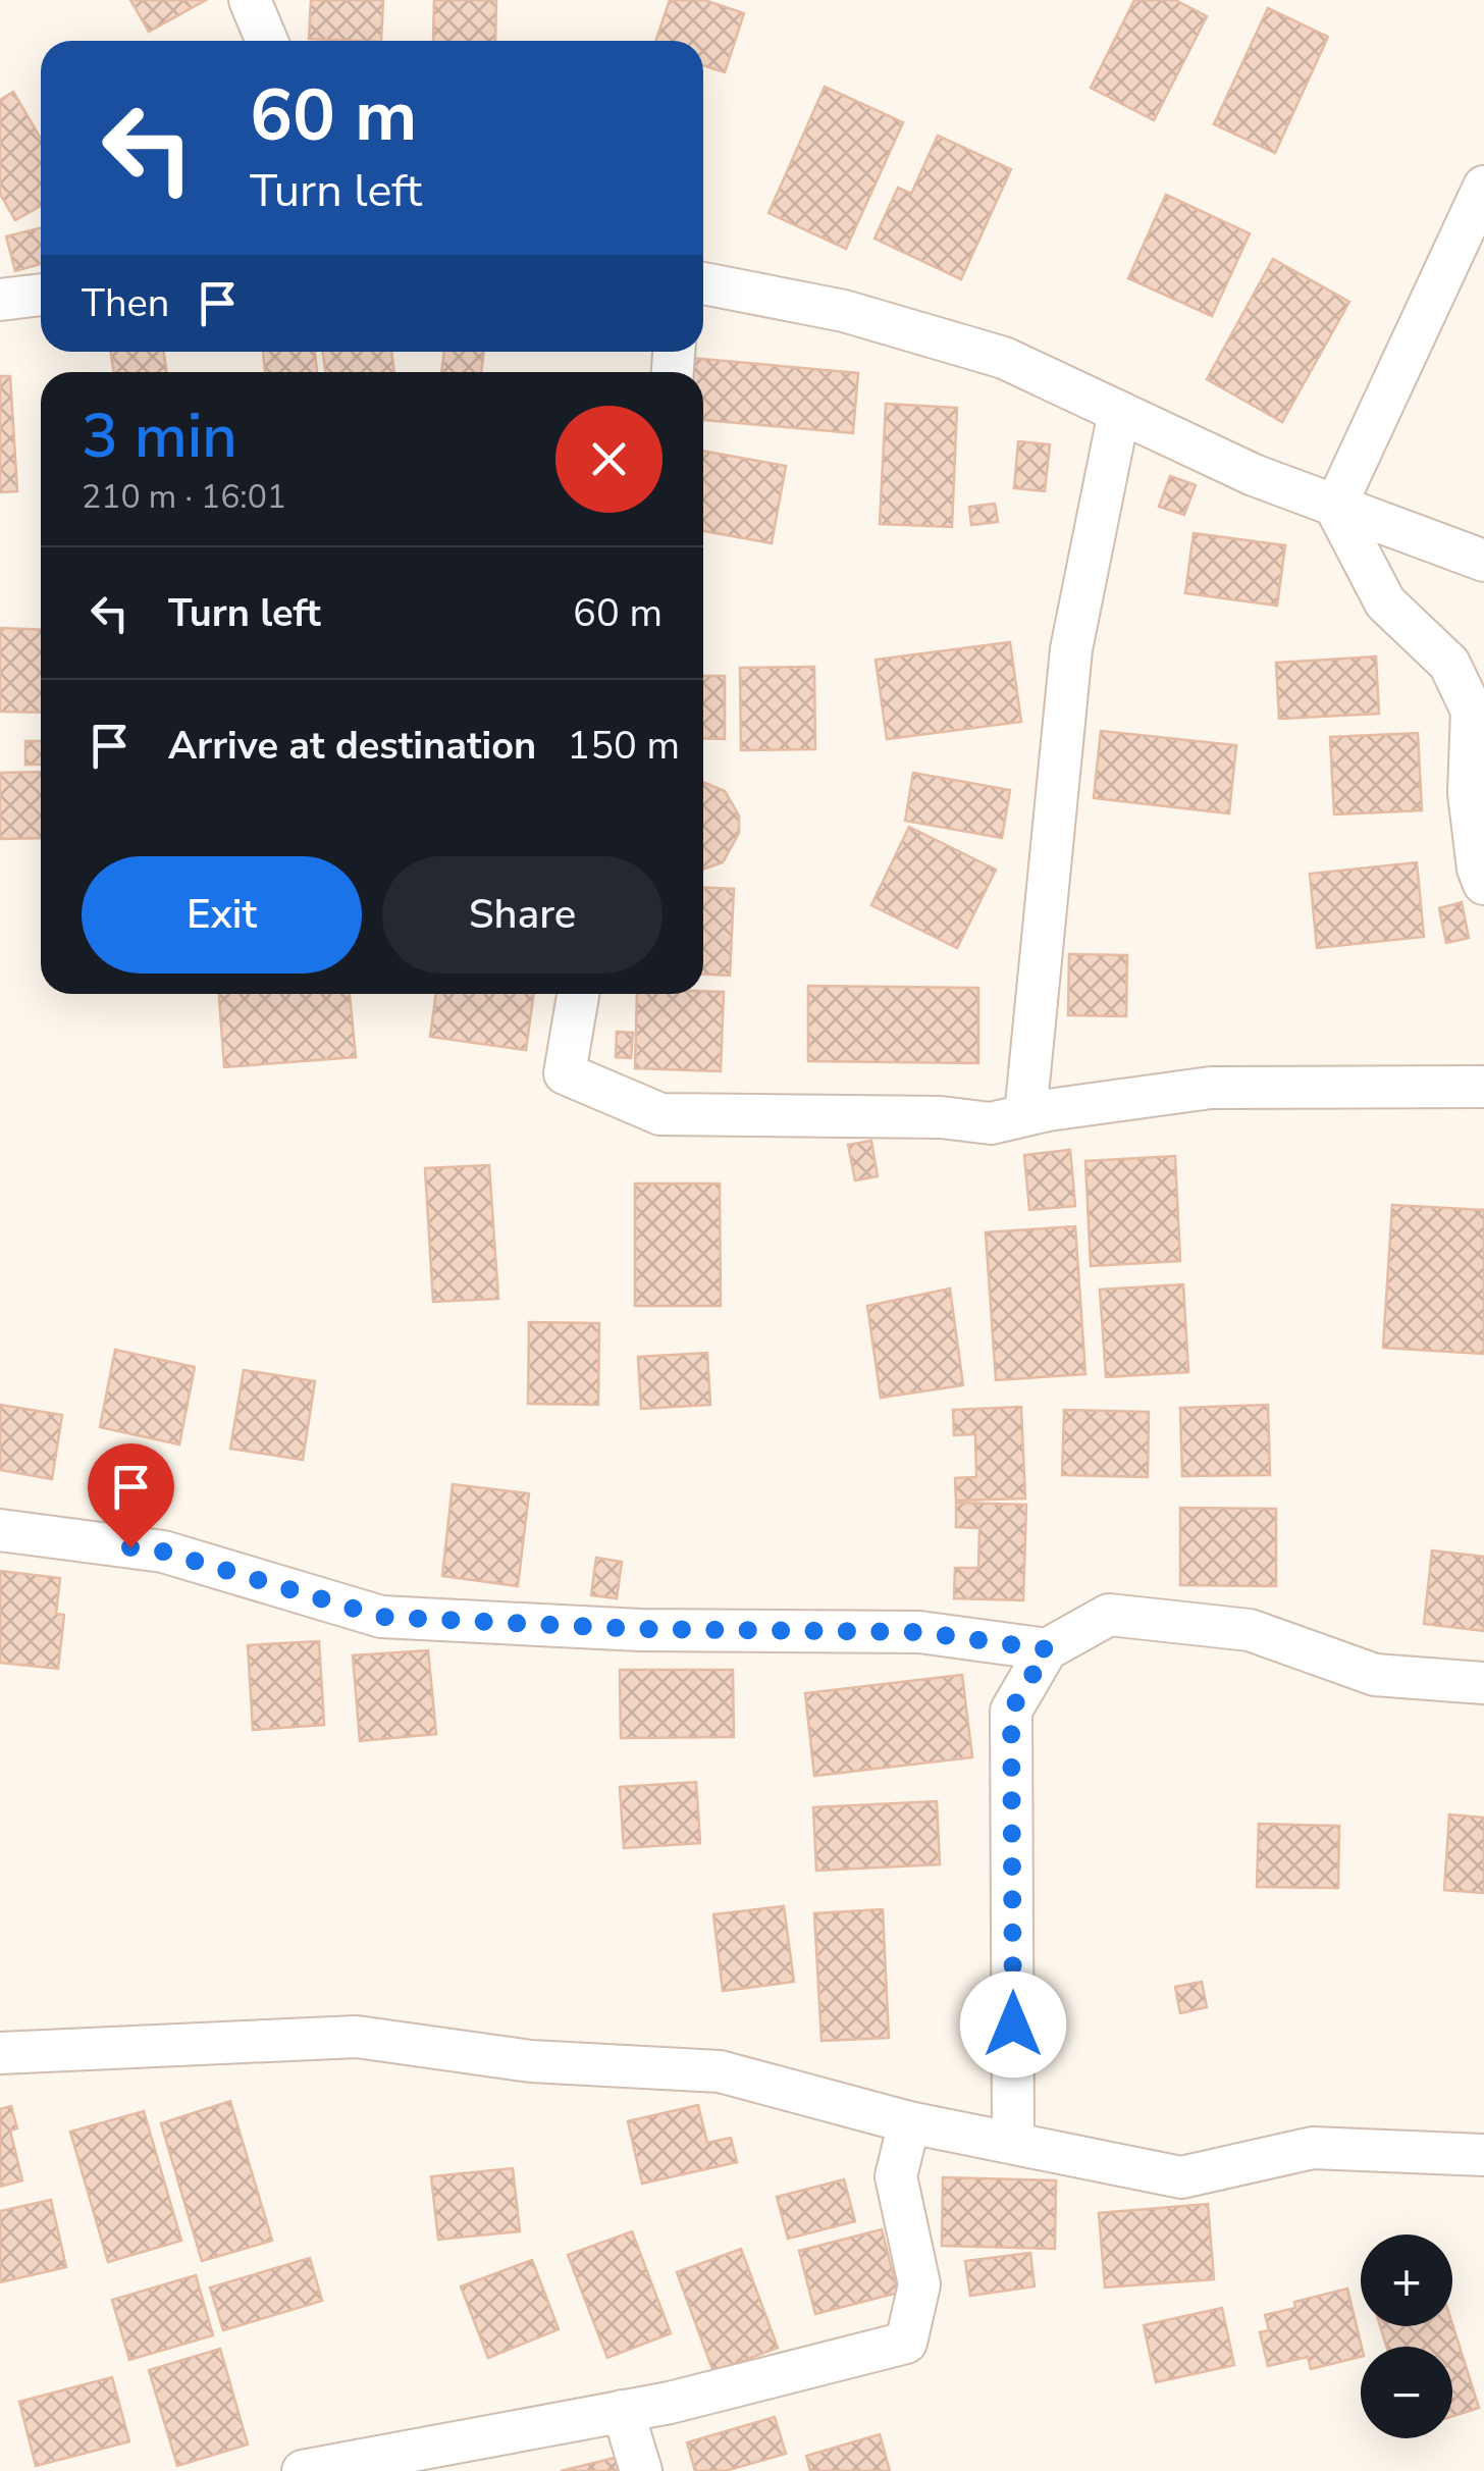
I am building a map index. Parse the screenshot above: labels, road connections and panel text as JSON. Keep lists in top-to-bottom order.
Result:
{
  "page": {
    "turn": ["60 m", "Turn left"],
    "then": "Then",
    "heading": ["3 min", "210 m · 16:01"],
    "list": [
      {
        "name": "Turn left",
        "value": "60 m"
      },
      {
        "name": "Arrive at destination",
        "value": "150 m"
      }
    ],
    "buttons": ["Exit", "Share"],
    "map_buttons": ["+", "−"]
  }
}
